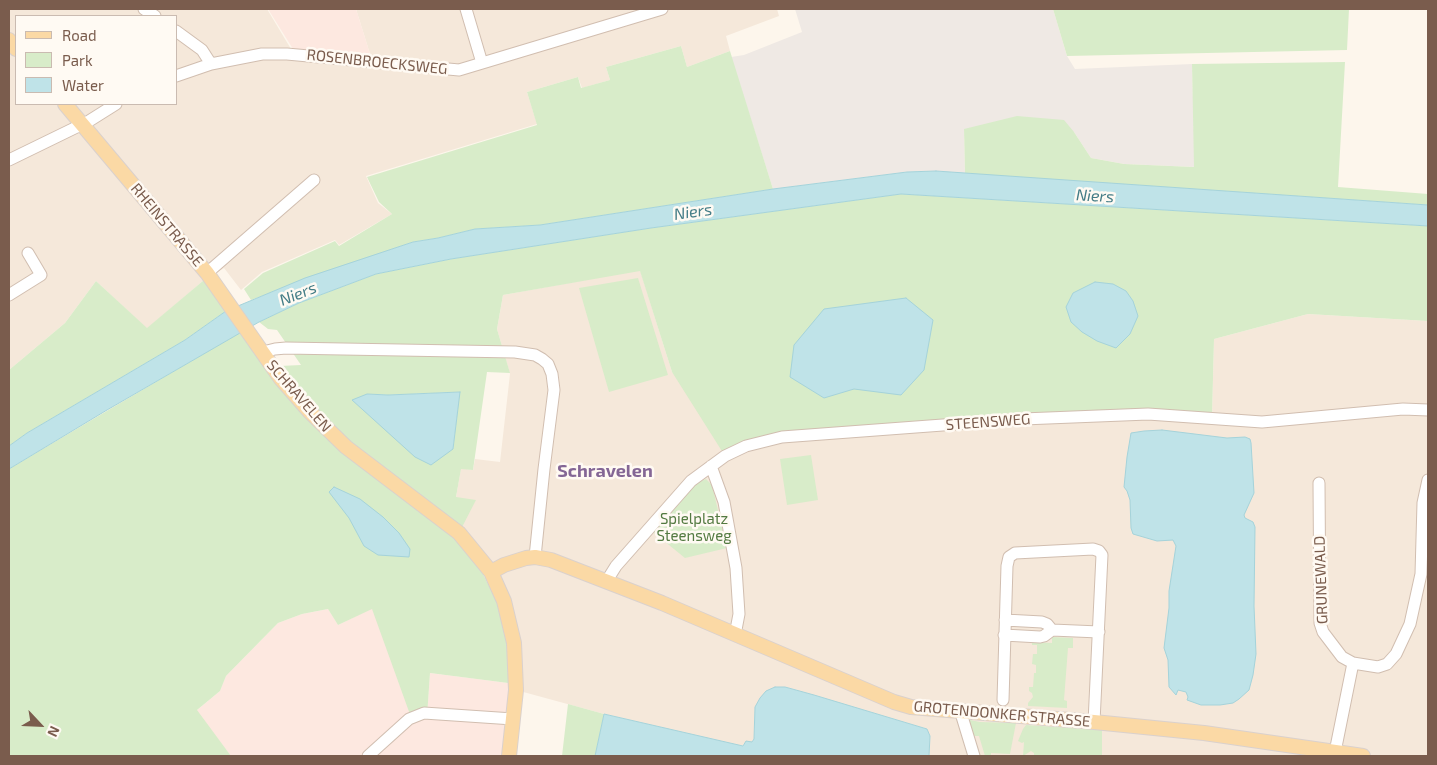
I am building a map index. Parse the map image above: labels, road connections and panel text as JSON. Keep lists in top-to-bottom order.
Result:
{
  "streets": {
    "main road": ["RHEINSTRASSE", "SCHRAVELEN", "GROTENDONKER STRASSE"],
    "street": ["ROSENBROECKSWEG", "STEENSWEG", "GRUNEWALD"]
  },
  "crossings": [
    ["RHEINSTRASSE", "SCHRAVELEN"],
    ["SCHRAVELEN", "GROTENDONKER STRASSE"],
    ["STEENSWEG", "GROTENDONKER STRASSE"]
  ],
  "districts": ["Schravelen"],
  "water": ["Niers"],
  "parks": ["Spielplatz Steensweg"],
  "legend": ["Road", "Park", "Water"],
  "north": "bottom right"
}
